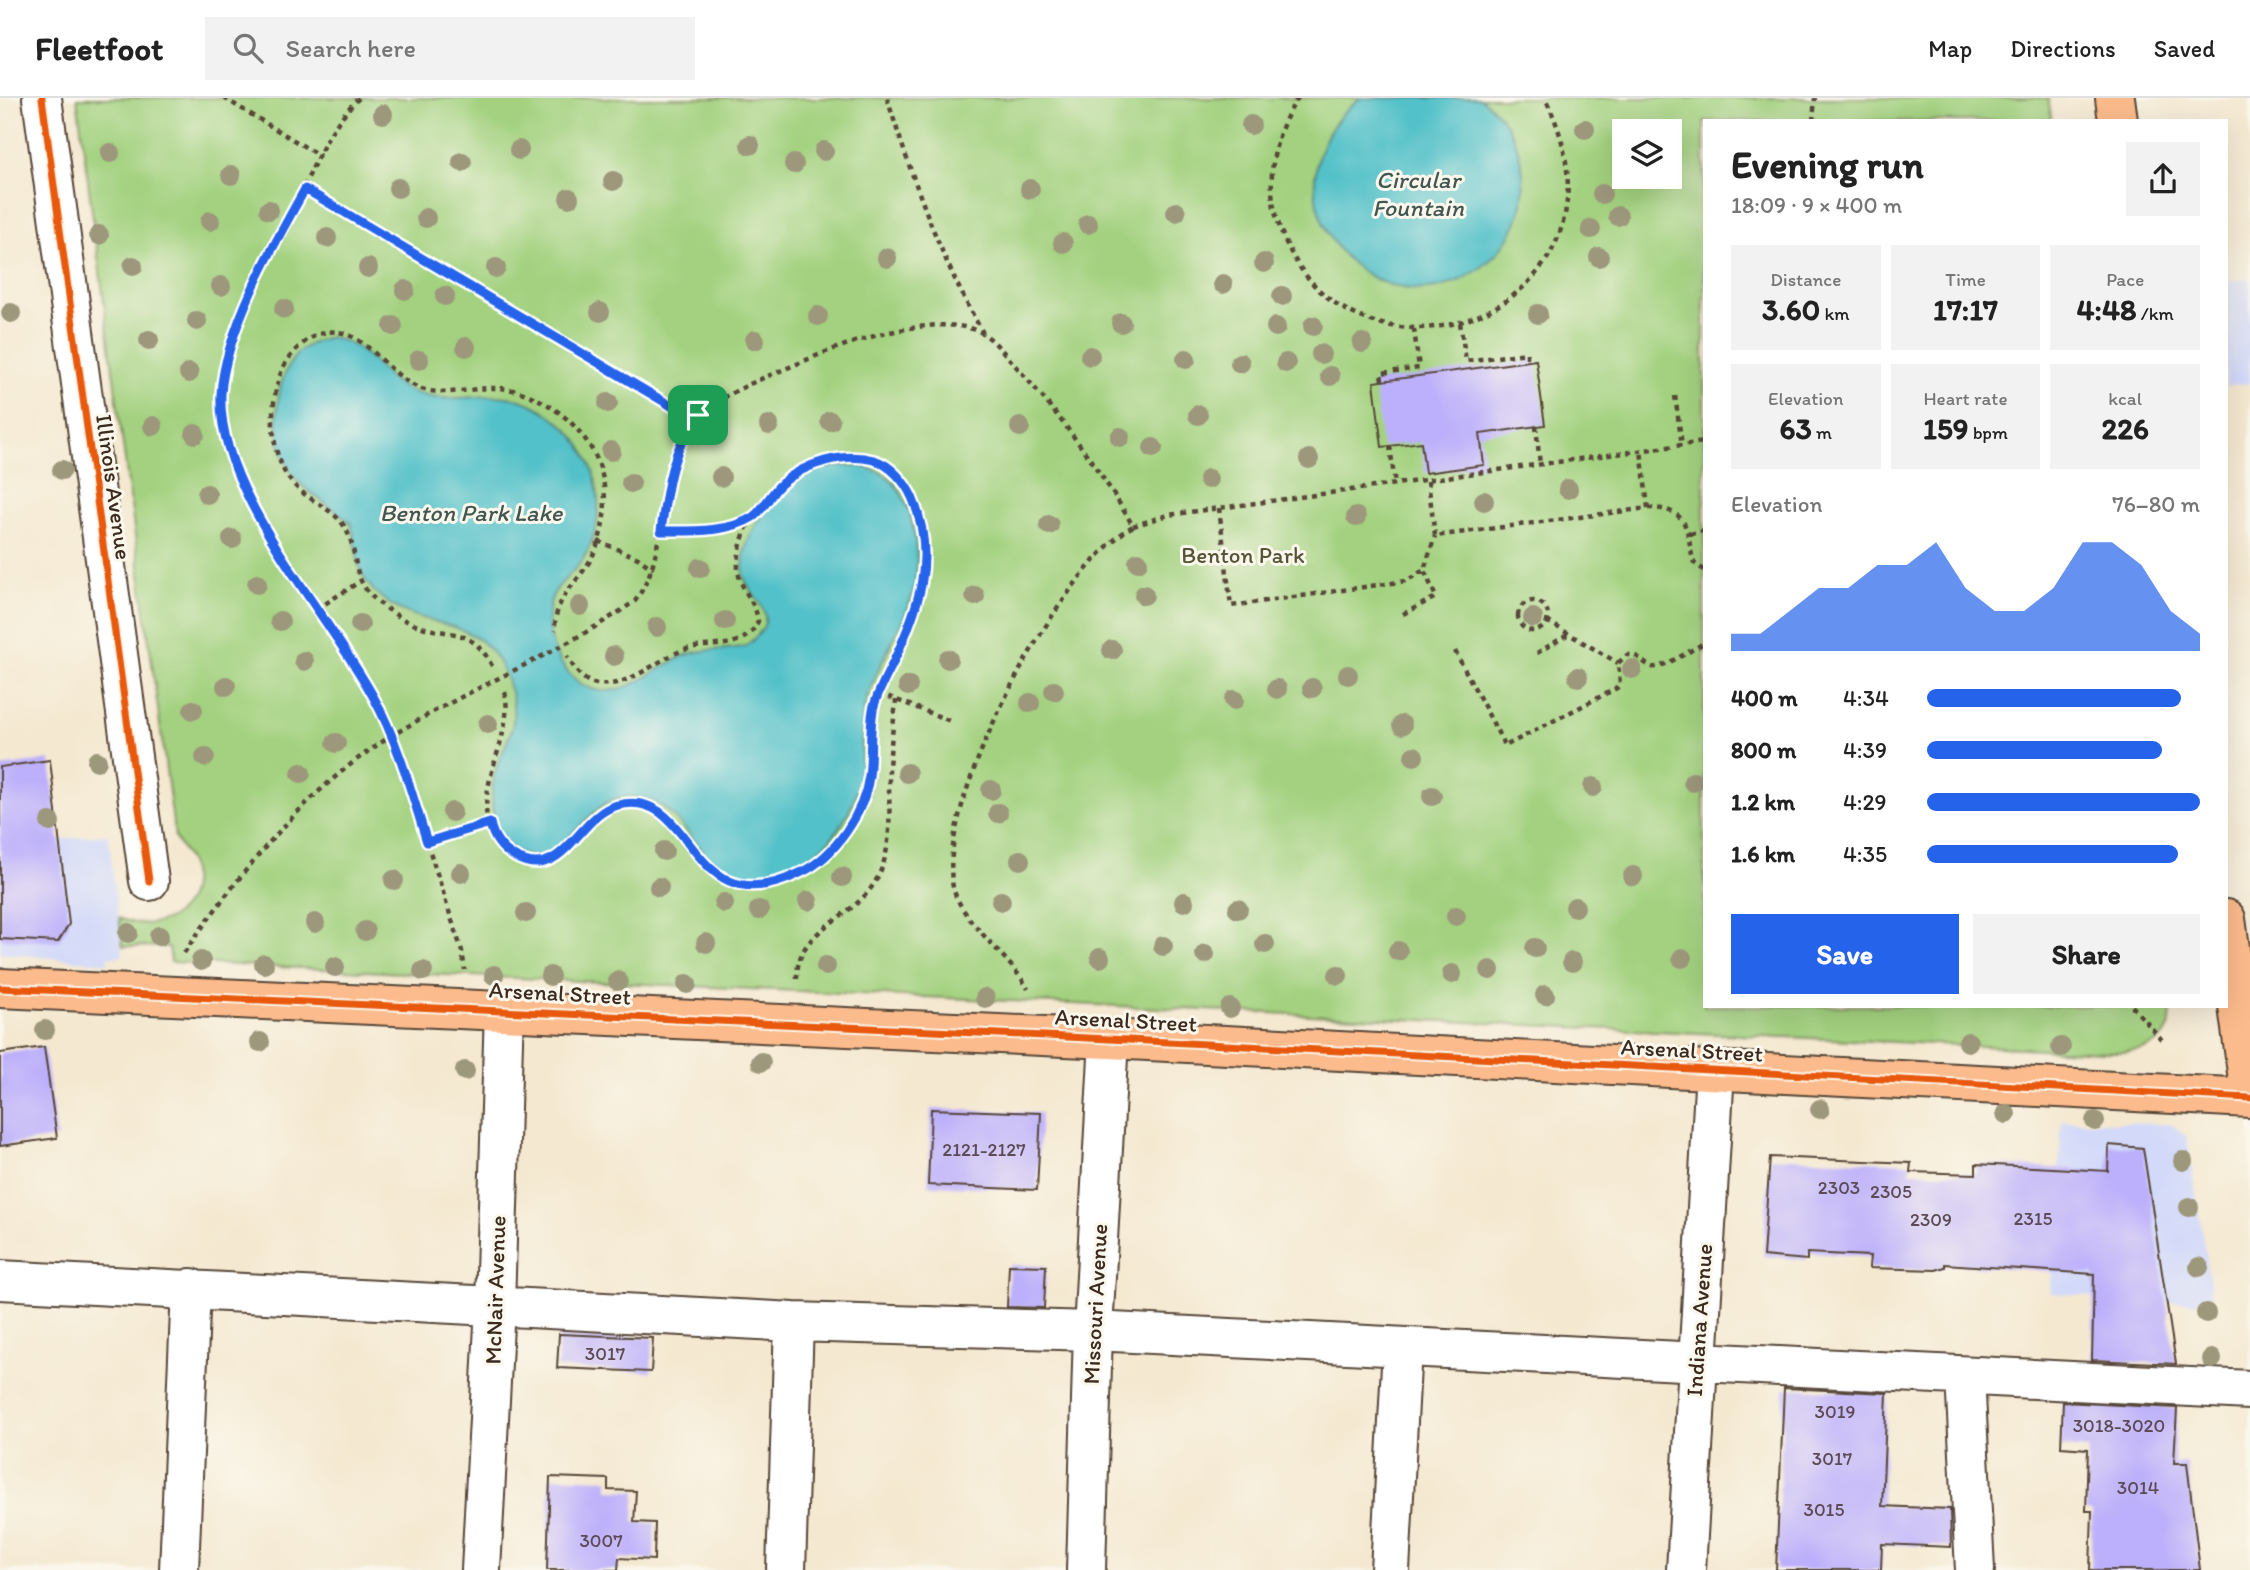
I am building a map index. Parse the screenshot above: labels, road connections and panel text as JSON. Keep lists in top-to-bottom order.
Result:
{
  "streets": {
    "main road": ["Arsenal Street"],
    "street": [
      "Illinois Avenue",
      "McNair Avenue",
      "Missouri Avenue",
      "Indiana Avenue"
    ]
  },
  "crossings": [
    ["Arsenal Street", "McNair Avenue"],
    ["Arsenal Street", "Missouri Avenue"],
    ["Arsenal Street", "Indiana Avenue"]
  ],
  "water": ["Circular Fountain", "Benton Park Lake"],
  "parks": ["Benton Park"],
  "house_numbers": [
    "2121-2127",
    "2303",
    "2305",
    "2315",
    "2309",
    "3017",
    "3019",
    "3018-3020",
    "3017",
    "3014",
    "3015",
    "3007"
  ],
  "page": {
    "header": "Fleetfoot",
    "search": "Search here",
    "nav": ["Map", "Directions", "Saved"],
    "heading": ["Evening run", "18:09 · 9 × 400 m"],
    "stats": [
      ["Distance", "3.60 km"],
      ["Time", "17:17"],
      ["Pace", "4:48 /km"],
      ["Elevation", "63 m"],
      ["Heart rate", "159 bpm"],
      ["kcal", "226"]
    ],
    "chart": ["Elevation", "76–80 m"],
    "list": [
      {
        "name": "400 m",
        "note": "4:34"
      },
      {
        "name": "800 m",
        "note": "4:39"
      },
      {
        "name": "1.2 km",
        "note": "4:29"
      },
      {
        "name": "1.6 km",
        "note": "4:35"
      }
    ],
    "buttons": ["Save", "Share"]
  }
}
